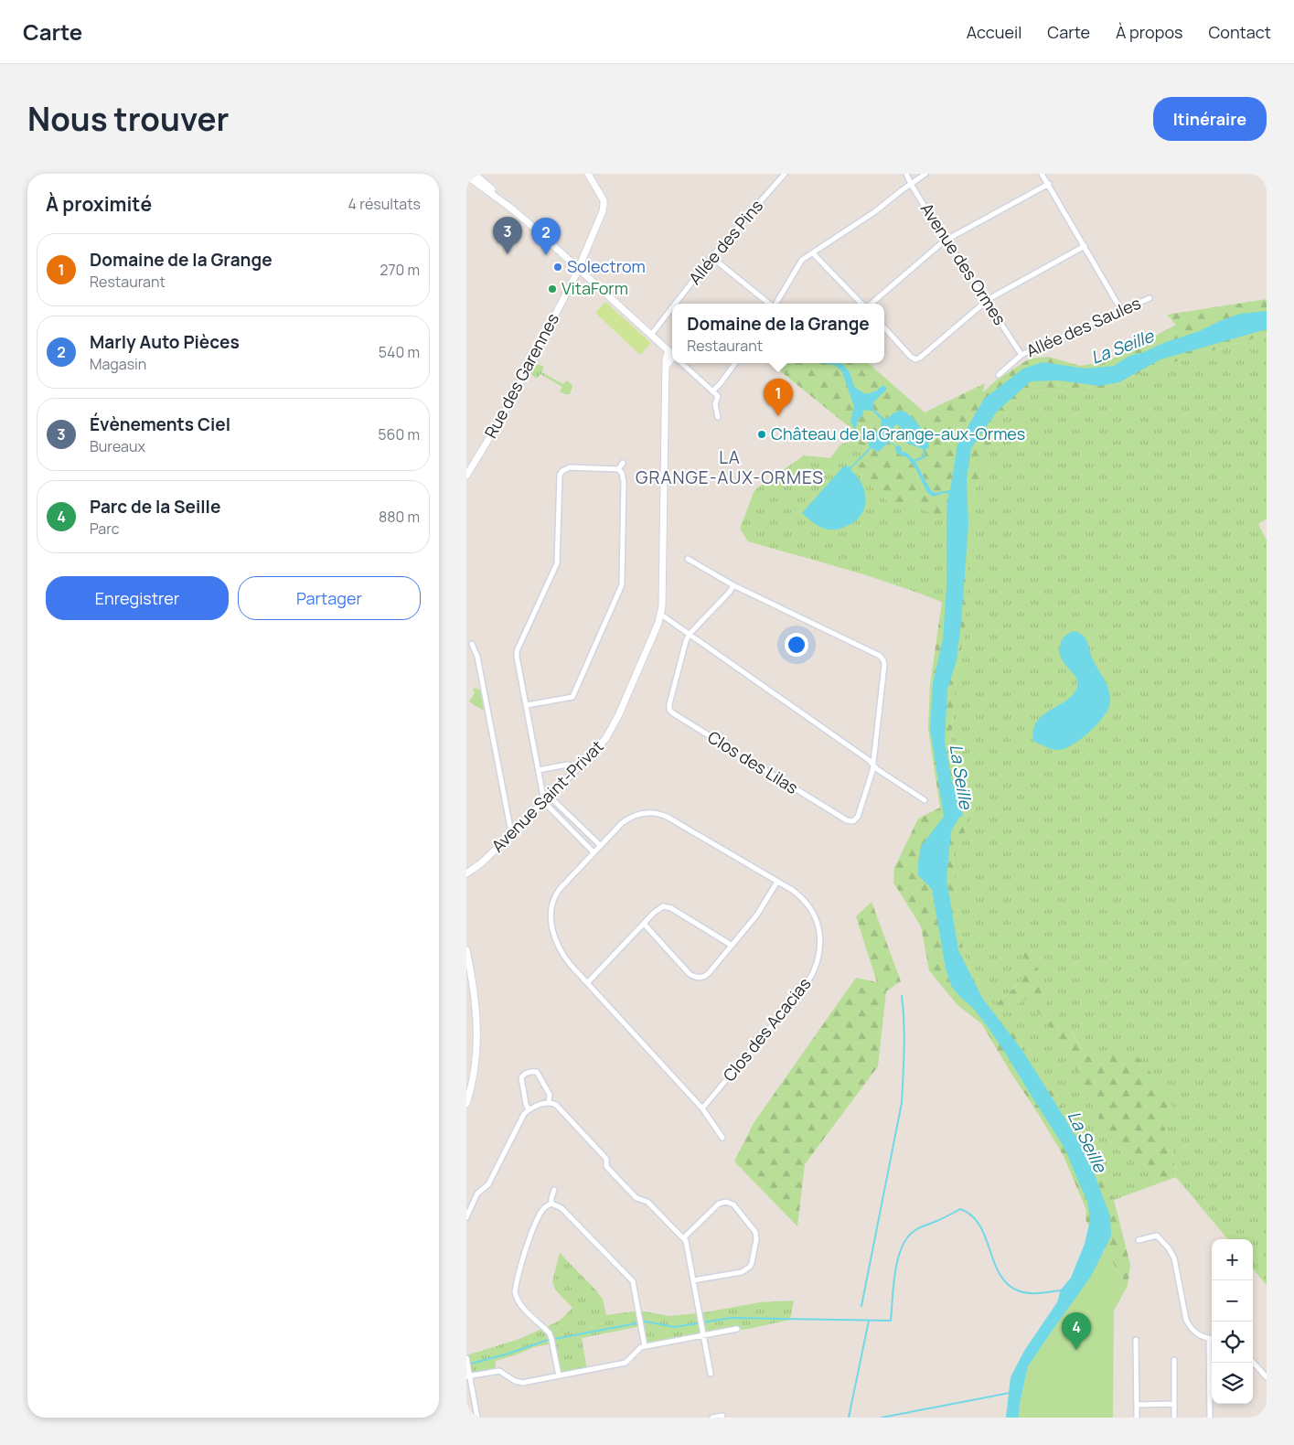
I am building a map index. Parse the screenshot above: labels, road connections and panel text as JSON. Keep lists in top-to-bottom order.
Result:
{
  "streets": {
    "street": [
      "Allée des Pins",
      "Avenue des Ormes",
      "Allée des Saules",
      "Rue des Garennes",
      "Clos des Lilas",
      "Avenue Saint-Privat",
      "Clos des Acacias"
    ]
  },
  "crossings": [
    ["Avenue des Ormes", "Allée des Saules"]
  ],
  "districts": ["LA GRANGE-AUX-ORMES"],
  "water": ["La Seille"],
  "places": ["Solectrom", "VitaForm", "Château de la Grange-aux-Ormes"],
  "page": {
    "header": "Carte",
    "nav": [
      "Accueil",
      "Carte",
      "À propos",
      "Contact"
    ],
    "title": "Nous trouver",
    "buttons": [
      "Itinéraire",
      ["Enregistrer", "Partager"]
    ],
    "heading": ["À proximité", "4 résultats"],
    "pins": [
      "3",
      "2",
      "1",
      "4"
    ],
    "list": [
      {
        "mark": "1",
        "name": "Domaine de la Grange",
        "note": "Restaurant",
        "value": "270 m"
      },
      {
        "mark": "2",
        "name": "Marly Auto Pièces",
        "note": "Magasin",
        "value": "540 m"
      },
      {
        "mark": "3",
        "name": "Évènements Ciel",
        "note": "Bureaux",
        "value": "560 m"
      },
      {
        "mark": "4",
        "name": "Parc de la Seille",
        "note": "Parc",
        "value": "880 m"
      }
    ],
    "popup": ["Domaine de la Grange", "Restaurant"],
    "map_buttons": ["+", "−"]
  }
}
